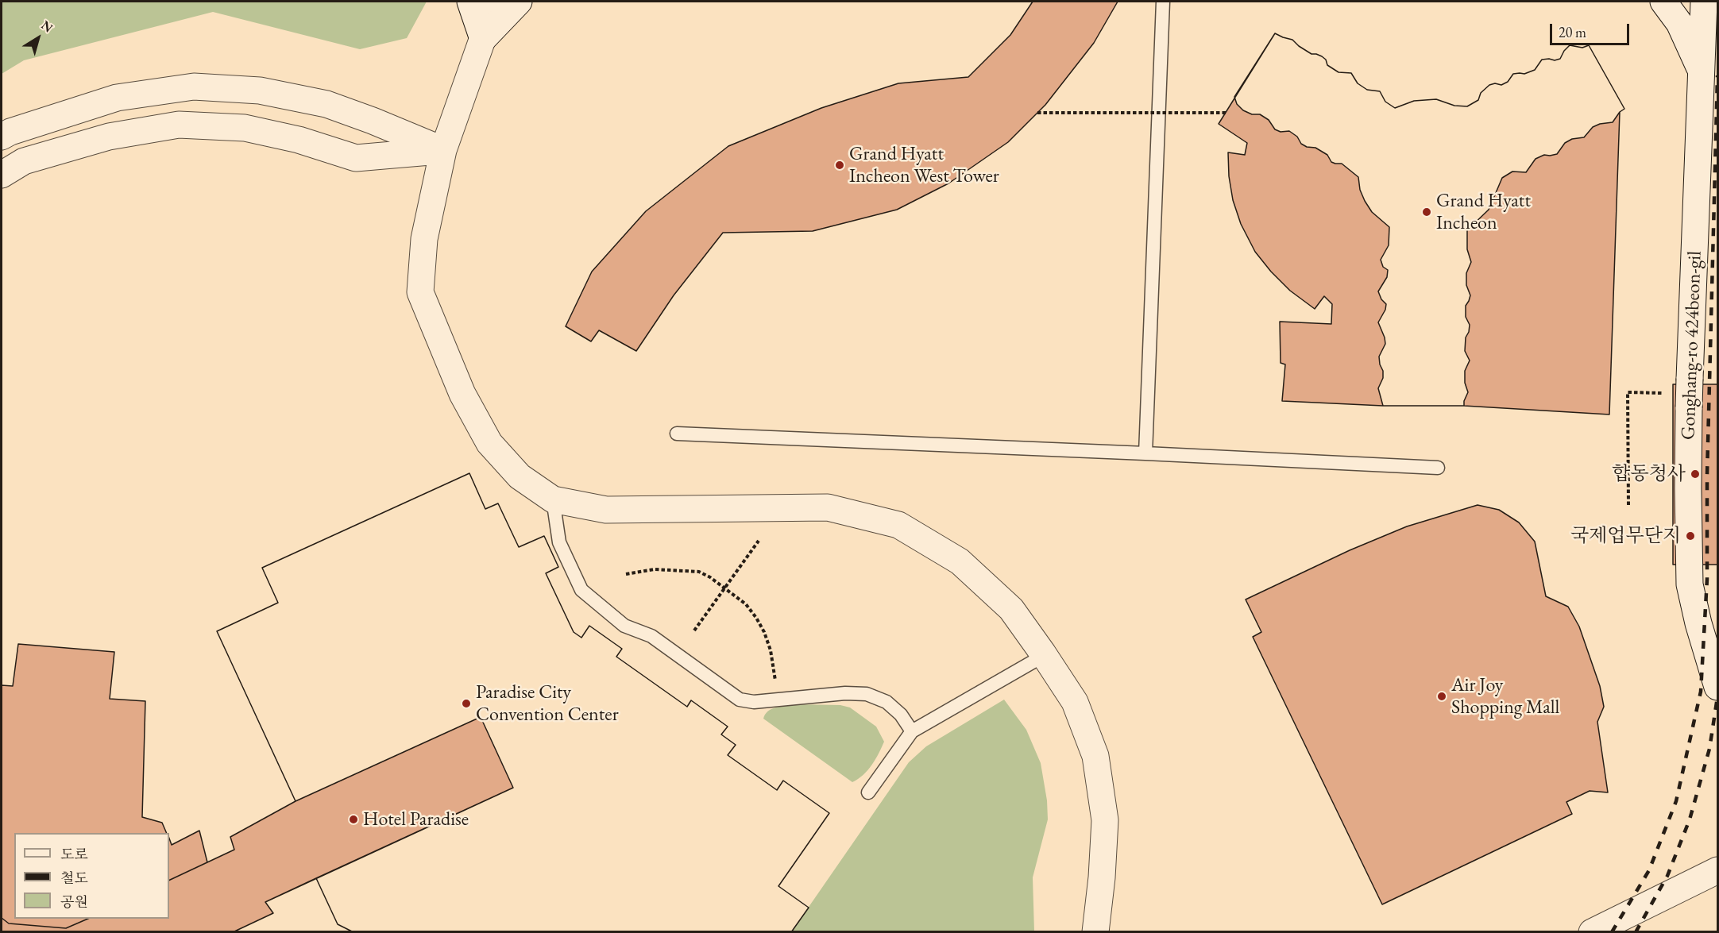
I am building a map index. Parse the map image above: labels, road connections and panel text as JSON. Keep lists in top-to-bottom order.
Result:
{
  "streets": {
    "street": ["Gonghang-ro 424beon-gil"]
  },
  "places": [
    "Grand Hyatt Incheon West Tower",
    "Grand Hyatt Incheon",
    "합동청사",
    "국제업무단지",
    "Air Joy Shopping Mall",
    "Paradise City Convention Center",
    "Hotel Paradise"
  ],
  "legend": ["도로", "철도", "공원"],
  "scale_bar": "20 m",
  "north": "top right"
}
